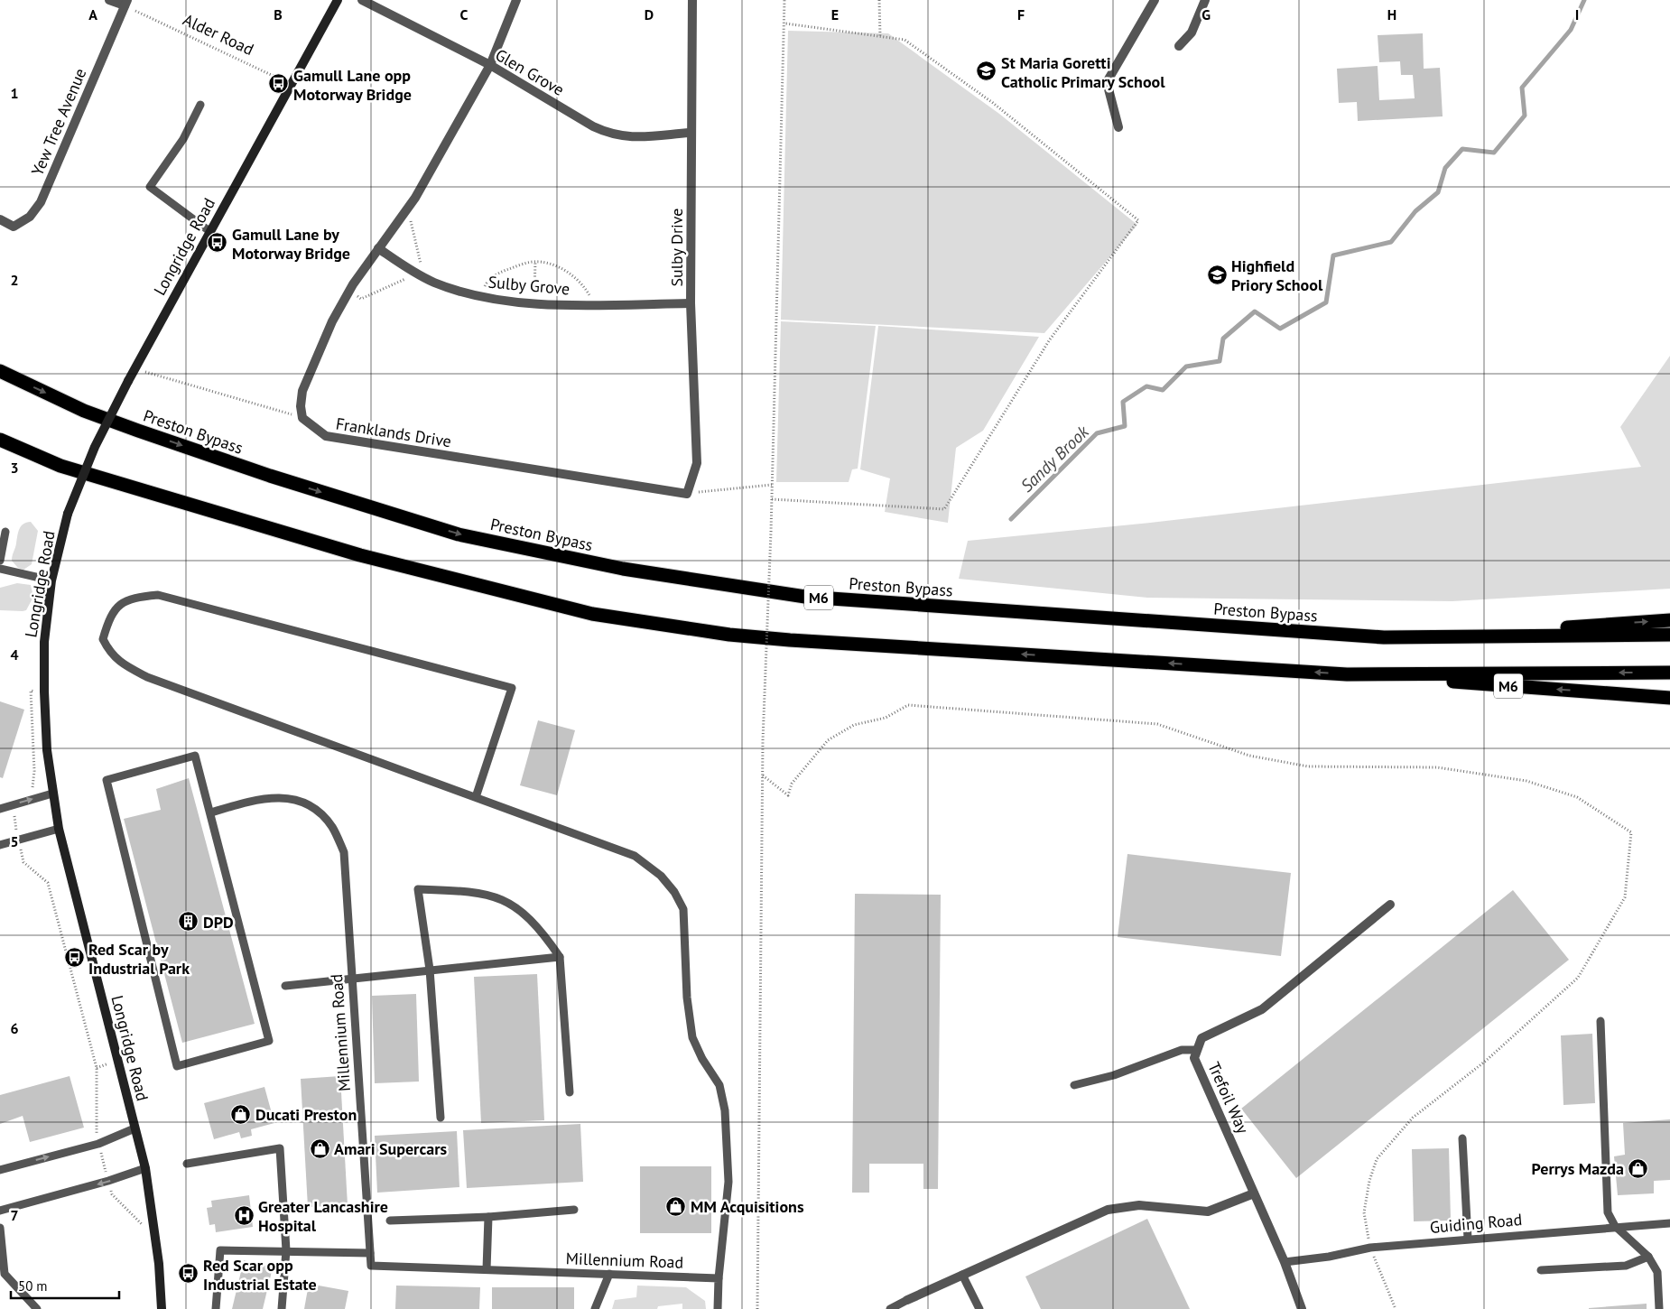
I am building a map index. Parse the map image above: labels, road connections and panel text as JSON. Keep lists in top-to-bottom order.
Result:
{
  "streets": {
    "highway": ["Preston Bypass", "M6"],
    "main road": ["Longridge Road"],
    "street": [
      "Glen Grove",
      "Yew Tree Avenue",
      "Sulby Drive",
      "Sulby Grove",
      "Franklands Drive",
      "Trefoil Way"
    ],
    "lane": ["Millennium Road", "Guiding Road"],
    "path": ["Alder Road"]
  },
  "crossings": [
    ["Alder Road", "Yew Tree Avenue"],
    ["Alder Road", "Longridge Road"],
    ["Glen Grove", "Sulby Drive"],
    ["Sulby Drive", "Sulby Grove"],
    ["Sulby Drive", "Franklands Drive"],
    ["Preston Bypass", "M6"],
    ["Trefoil Way", "Guiding Road"]
  ],
  "water": ["Sandy Brook"],
  "places": {
    "school or university": ["St Maria Goretti Catholic Primary School", "Highfield Priory School"],
    "bus stop": [
      "Gamull Lane opp Motorway Bridge",
      "Gamull Lane by Motorway Bridge",
      "Red Scar by Industrial Park",
      "Red Scar opp Industrial Estate"
    ],
    "building": ["DPD"],
    "shop": [
      "Ducati Preston",
      "Amari Supercars",
      "Perrys Mazda",
      "MM Acquisitions"
    ],
    "hospital": ["Greater Lancashire Hospital"]
  },
  "scale_bar": "50 m",
  "grid": {
    "columns": [
      "A",
      "B",
      "C",
      "D",
      "E",
      "F",
      "G",
      "H",
      "I"
    ],
    "rows": [
      "1",
      "2",
      "3",
      "4",
      "5",
      "6",
      "7"
    ]
  }
}
